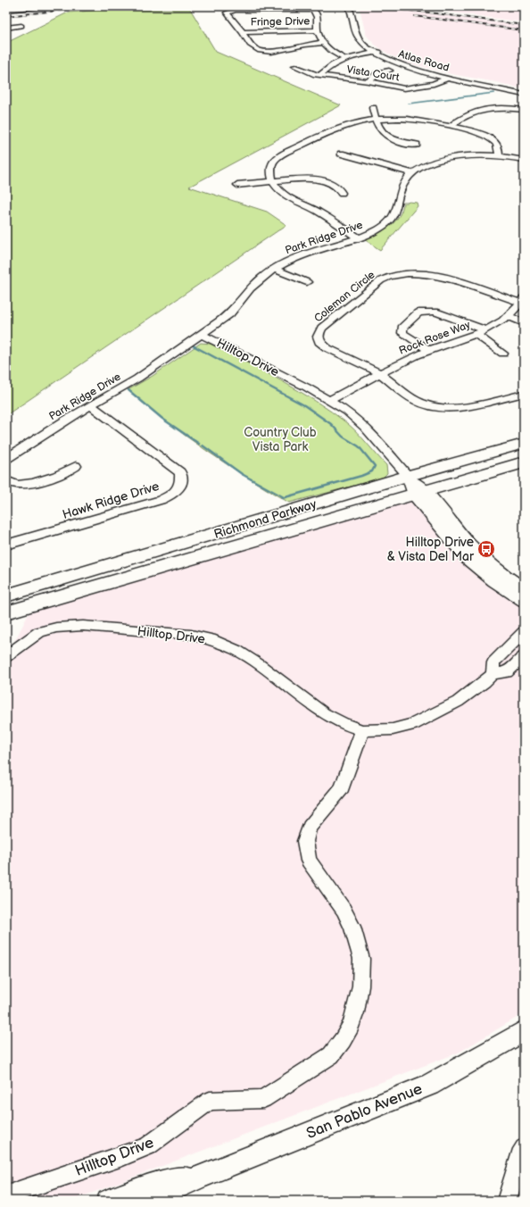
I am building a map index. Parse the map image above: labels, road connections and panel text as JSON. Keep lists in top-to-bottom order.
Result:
{
  "streets": {
    "highway": ["Richmond Parkway"],
    "main road": ["Hilltop Drive", "San Pablo Avenue"],
    "street": [
      "Fringe Drive",
      "Atlas Road",
      "Vista Court",
      "Park Ridge Drive",
      "Coleman Circle",
      "Rock Rose Way",
      "Hawk Ridge Drive"
    ]
  },
  "crossings": [
    ["Atlas Road", "Vista Court"],
    ["Park Ridge Drive", "Hilltop Drive"],
    ["Park Ridge Drive", "Hawk Ridge Drive"],
    ["Coleman Circle", "Rock Rose Way"],
    ["Rock Rose Way", "Hilltop Drive"],
    ["Hilltop Drive", "Richmond Parkway"]
  ],
  "parks": ["Country Club Vista Park"],
  "places": {
    "bus stop": ["Hilltop Drive & Vista Del Mar"]
  }
}
